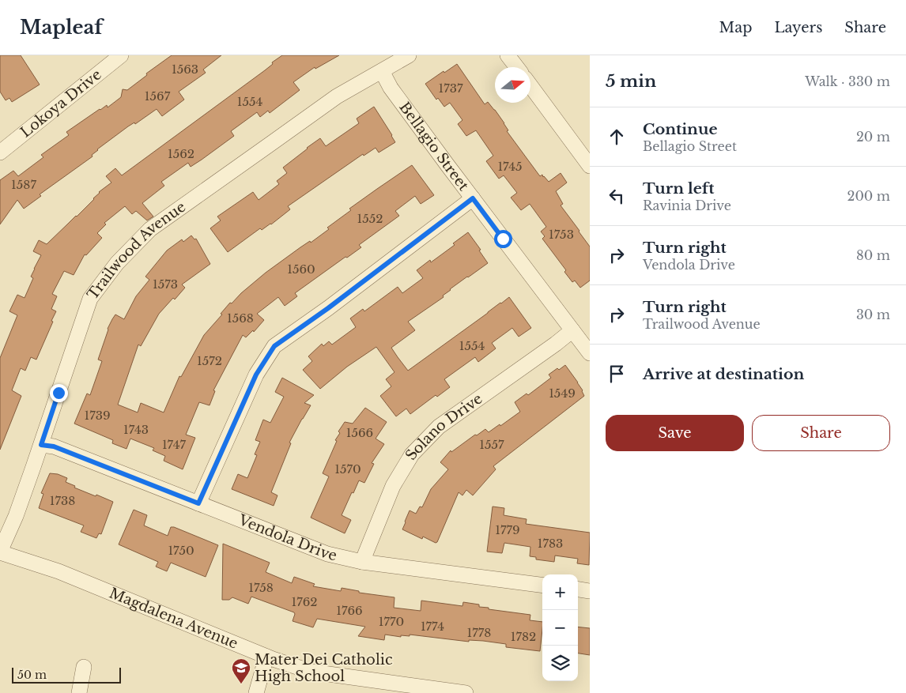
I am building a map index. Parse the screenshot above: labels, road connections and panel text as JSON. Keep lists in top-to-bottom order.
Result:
{
  "streets": {
    "street": [
      "Lokoya Drive",
      "Bellagio Street",
      "Trailwood Avenue",
      "Solano Drive",
      "Vendola Drive",
      "Magdalena Avenue"
    ]
  },
  "crossings": [
    ["Bellagio Street", "Trailwood Avenue"],
    ["Bellagio Street", "Solano Drive"],
    ["Trailwood Avenue", "Vendola Drive"],
    ["Trailwood Avenue", "Magdalena Avenue"],
    ["Solano Drive", "Vendola Drive"]
  ],
  "places": {
    "school or university": ["Mater Dei Catholic High School"]
  },
  "house_numbers": [
    "1563",
    "1737",
    "1567",
    "1554",
    "1562",
    "1745",
    "1587",
    "1552",
    "1753",
    "1560",
    "1573",
    "1568",
    "1554",
    "1572",
    "1549",
    "1739",
    "1743",
    "1566",
    "1747",
    "1557",
    "1570",
    "1738",
    "1779",
    "1783",
    "1750",
    "1758",
    "1762",
    "1766",
    "1770",
    "1774",
    "1778",
    "1782"
  ],
  "scale_bar": "50 m",
  "north": "right",
  "page": {
    "header": "Mapleaf",
    "nav": ["Map", "Layers", "Share"],
    "heading": ["5 min", "Walk · 330 m"],
    "list": [
      ["Continue", "Bellagio Street", "20 m"],
      ["Turn left", "Ravinia Drive", "200 m"],
      ["Turn right", "Vendola Drive", "80 m"],
      ["Turn right", "Trailwood Avenue", "30 m"],
      "Arrive at destination"
    ],
    "buttons": ["Save", "Share"],
    "map_buttons": ["+", "−"],
    "scale": "50 m"
  }
}
